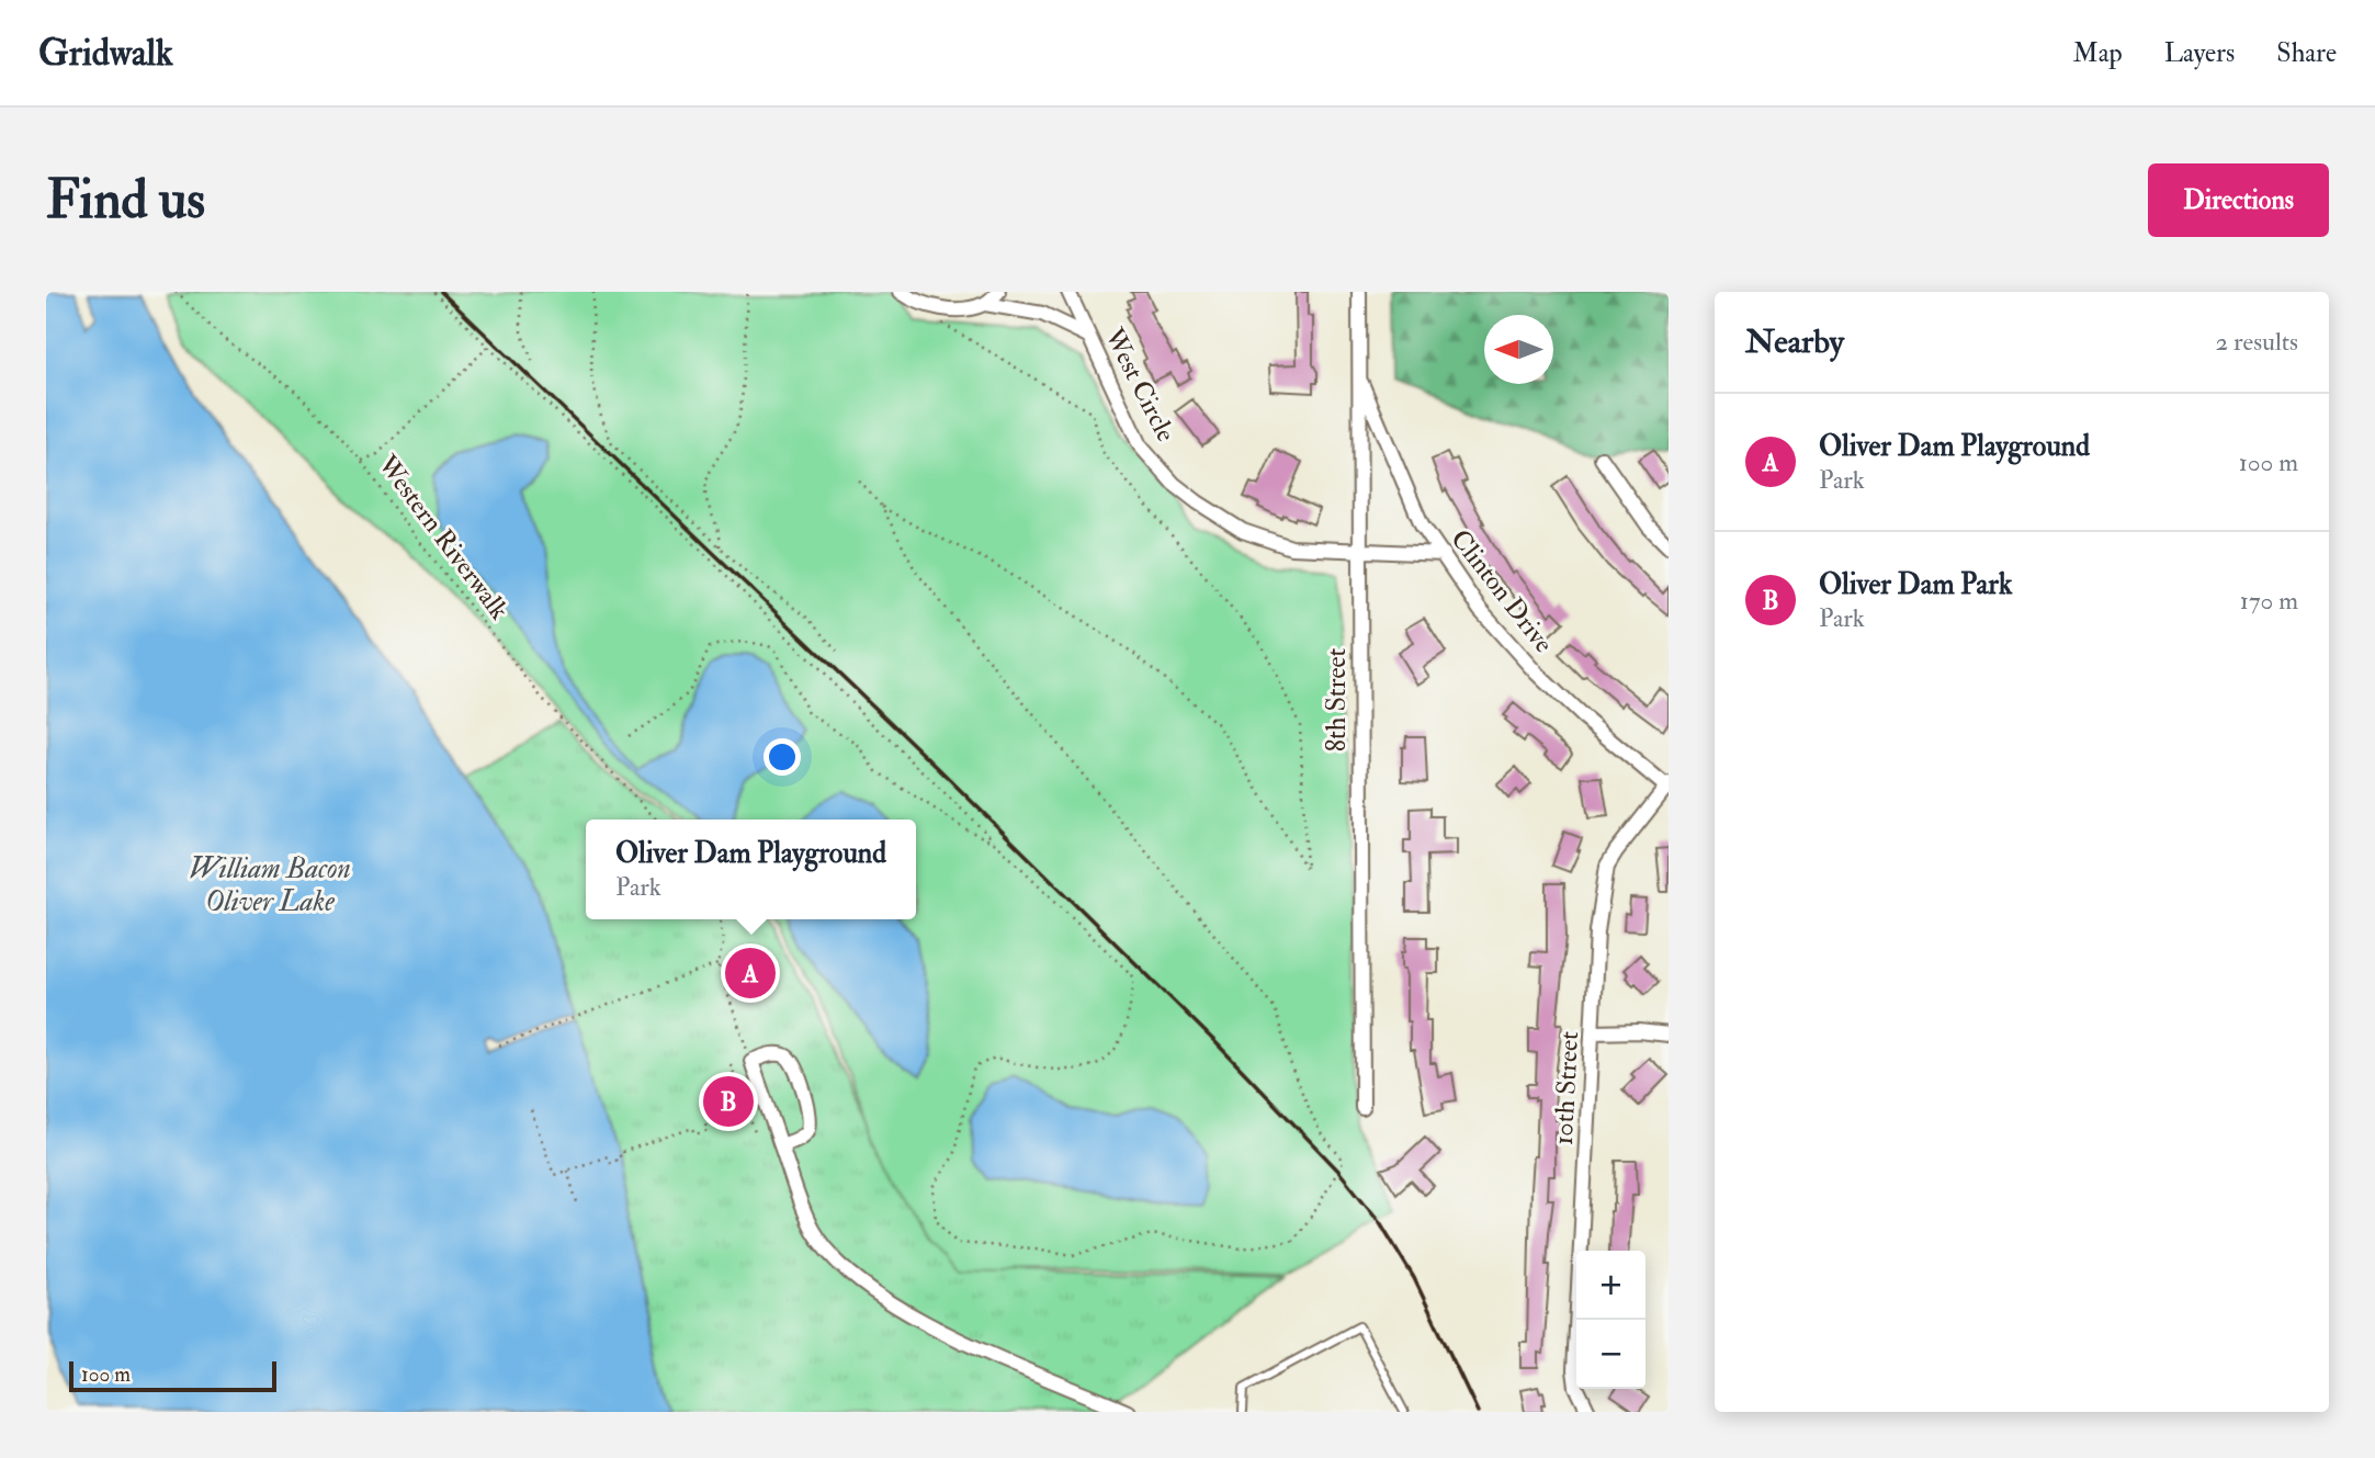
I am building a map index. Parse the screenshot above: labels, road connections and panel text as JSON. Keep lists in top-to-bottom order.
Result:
{
  "streets": {
    "street": [
      "West Circle",
      "Clinton Drive",
      "8th Street",
      "10th Street"
    ],
    "path": ["Western Riverwalk"]
  },
  "crossings": [
    ["West Circle", "Clinton Drive"],
    ["West Circle", "8th Street"],
    ["Clinton Drive", "8th Street"],
    ["Clinton Drive", "10th Street"]
  ],
  "water": ["William Bacon Oliver Lake"],
  "scale_bar": "100 m",
  "north": "left",
  "page": {
    "header": "Gridwalk",
    "nav": ["Map", "Layers", "Share"],
    "buttons": "Directions",
    "title": "Find us",
    "heading": ["Nearby", "2 results"],
    "list": [
      {
        "mark": "A",
        "name": "Oliver Dam Playground",
        "note": "Park",
        "value": "100 m"
      },
      {
        "mark": "B",
        "name": "Oliver Dam Park",
        "note": "Park",
        "value": "170 m"
      }
    ],
    "popup": ["Oliver Dam Playground", "Park"],
    "pins": ["A", "B"],
    "map_buttons": ["+", "−"],
    "scale": "100 m"
  }
}
